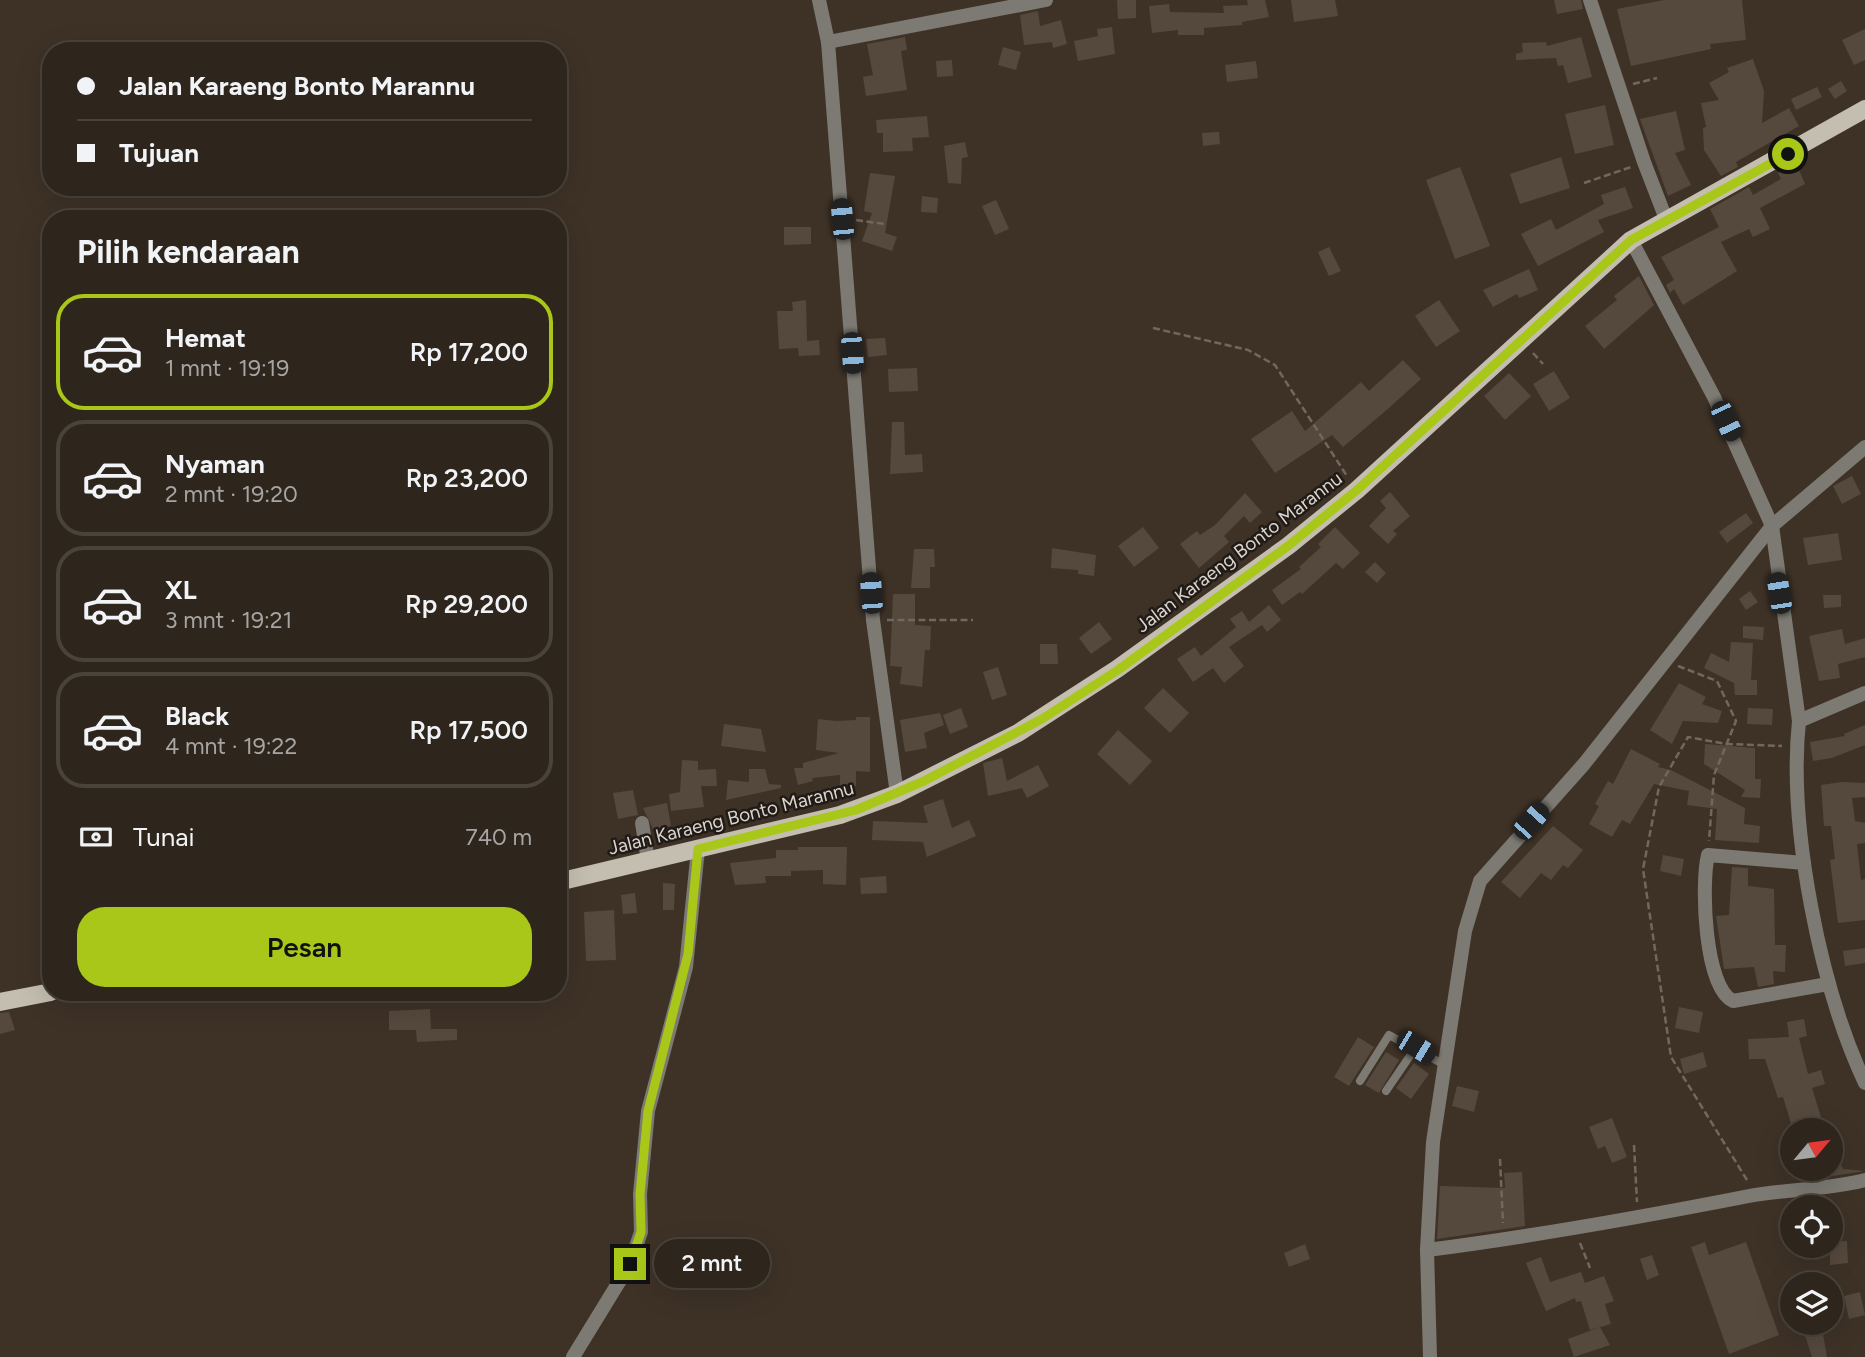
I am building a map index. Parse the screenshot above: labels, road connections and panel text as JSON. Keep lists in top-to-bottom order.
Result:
{
  "streets": {
    "main road": ["Jalan Karaeng Bonto Marannu"]
  },
  "north": "top right",
  "page": {
    "banner": ["Jalan Karaeng Bonto Marannu", "Tujuan"],
    "heading": "Pilih kendaraan",
    "list": [
      {
        "name": "Hemat",
        "note": "1 mnt · 19:19",
        "value": "Rp 17,200"
      },
      {
        "name": "Nyaman",
        "note": "2 mnt · 19:20",
        "value": "Rp 23,200"
      },
      {
        "name": "XL",
        "note": "3 mnt · 19:21",
        "value": "Rp 29,200"
      },
      {
        "name": "Black",
        "note": "4 mnt · 19:22",
        "value": "Rp 17,500"
      }
    ],
    "pay": ["Tunai", "740 m"],
    "buttons": "Pesan",
    "bubble": "2 mnt"
  }
}
